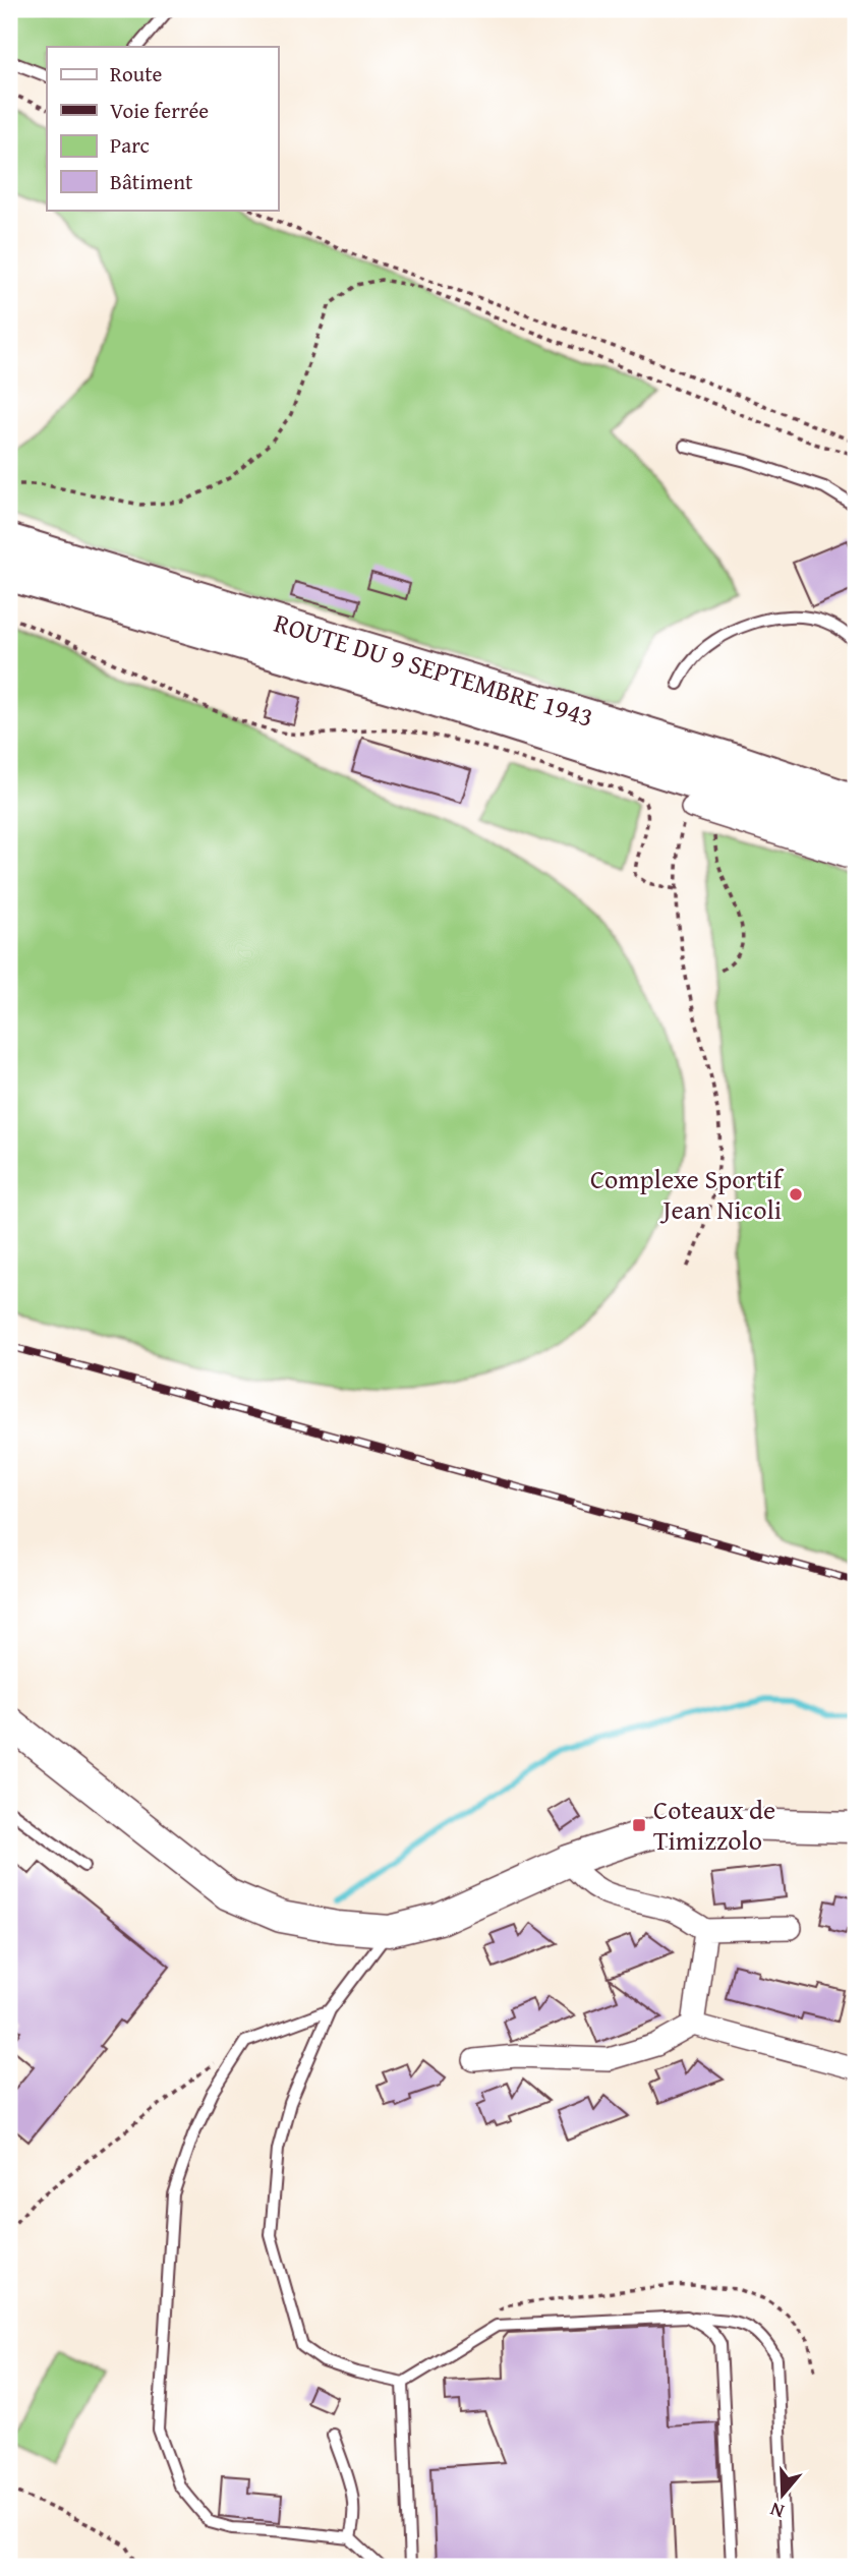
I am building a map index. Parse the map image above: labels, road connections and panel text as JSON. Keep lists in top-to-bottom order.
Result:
{
  "streets": {
    "main road": ["ROUTE DU 9 SEPTEMBRE 1943"]
  },
  "places": {
    "other": ["Complexe Sportif Jean Nicoli"],
    "transit": ["Coteaux de Timizzolo"]
  },
  "legend": [
    "Route",
    "Voie ferrée",
    "Parc",
    "Bâtiment"
  ],
  "north": "bottom"
}
